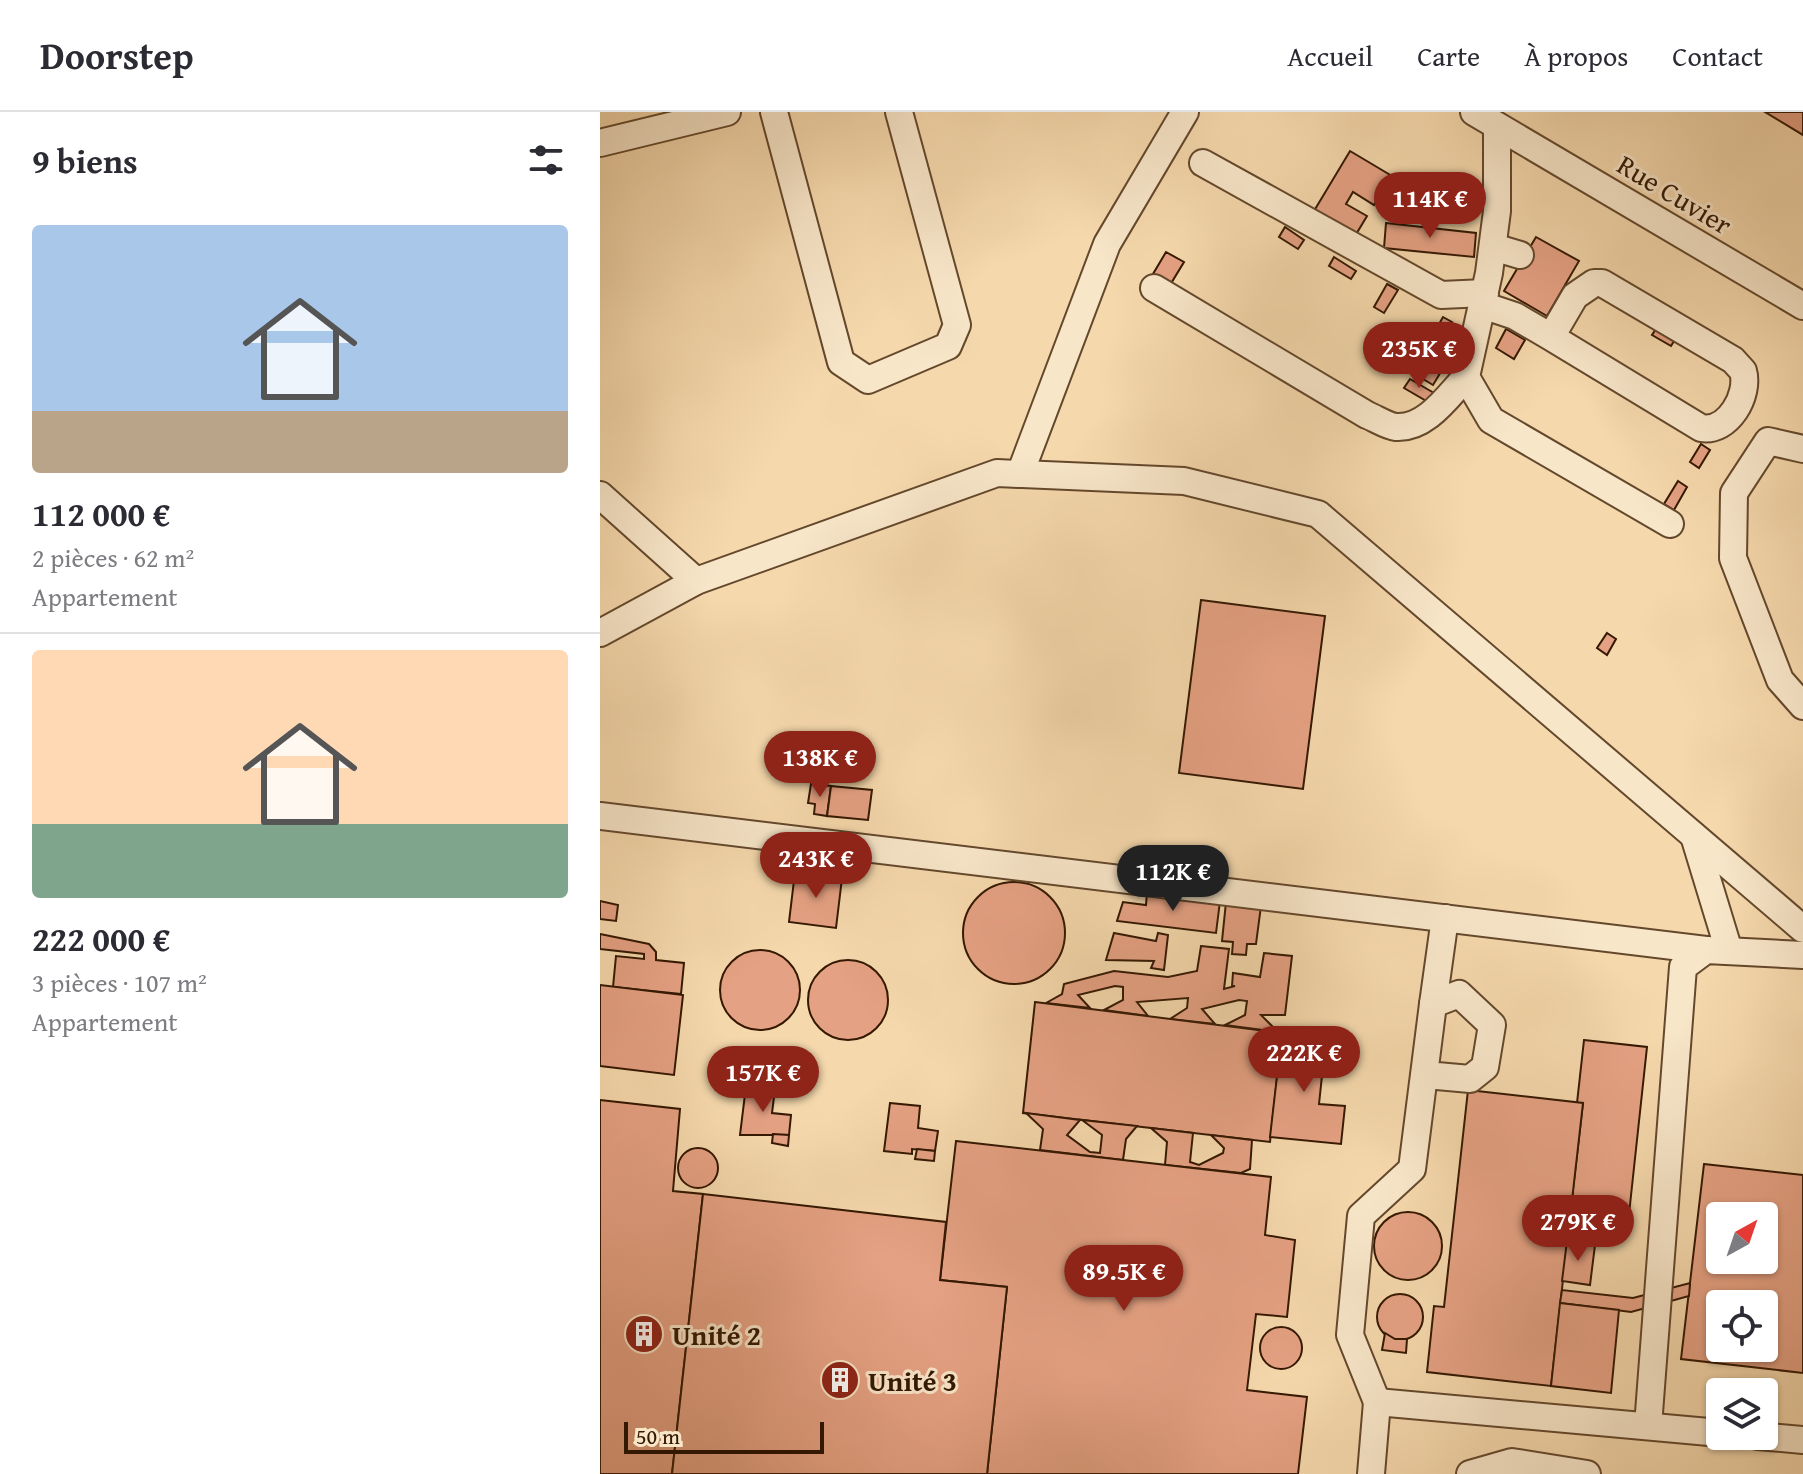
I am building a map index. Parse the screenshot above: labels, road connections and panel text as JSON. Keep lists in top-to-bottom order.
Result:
{
  "streets": {
    "street": ["Rue Cuvier"]
  },
  "places": {
    "building": ["Unité 2", "Unité 3"]
  },
  "scale_bar": "50 m",
  "north": "top right",
  "page": {
    "header": "Doorstep",
    "nav": [
      "Accueil",
      "Carte",
      "À propos",
      "Contact"
    ],
    "heading": "9 biens",
    "price": [
      "114K €",
      "235K €",
      "138K €",
      "243K €",
      "112K €",
      "222K €",
      "157K €",
      "279K €",
      "89.5K €"
    ],
    "list": [
      {
        "name": "112 000 €",
        "note": "2 pièces · 62 m² · Appartement"
      },
      {
        "name": "222 000 €",
        "note": "3 pièces · 107 m² · Appartement"
      }
    ],
    "scale": "50 m"
  }
}
